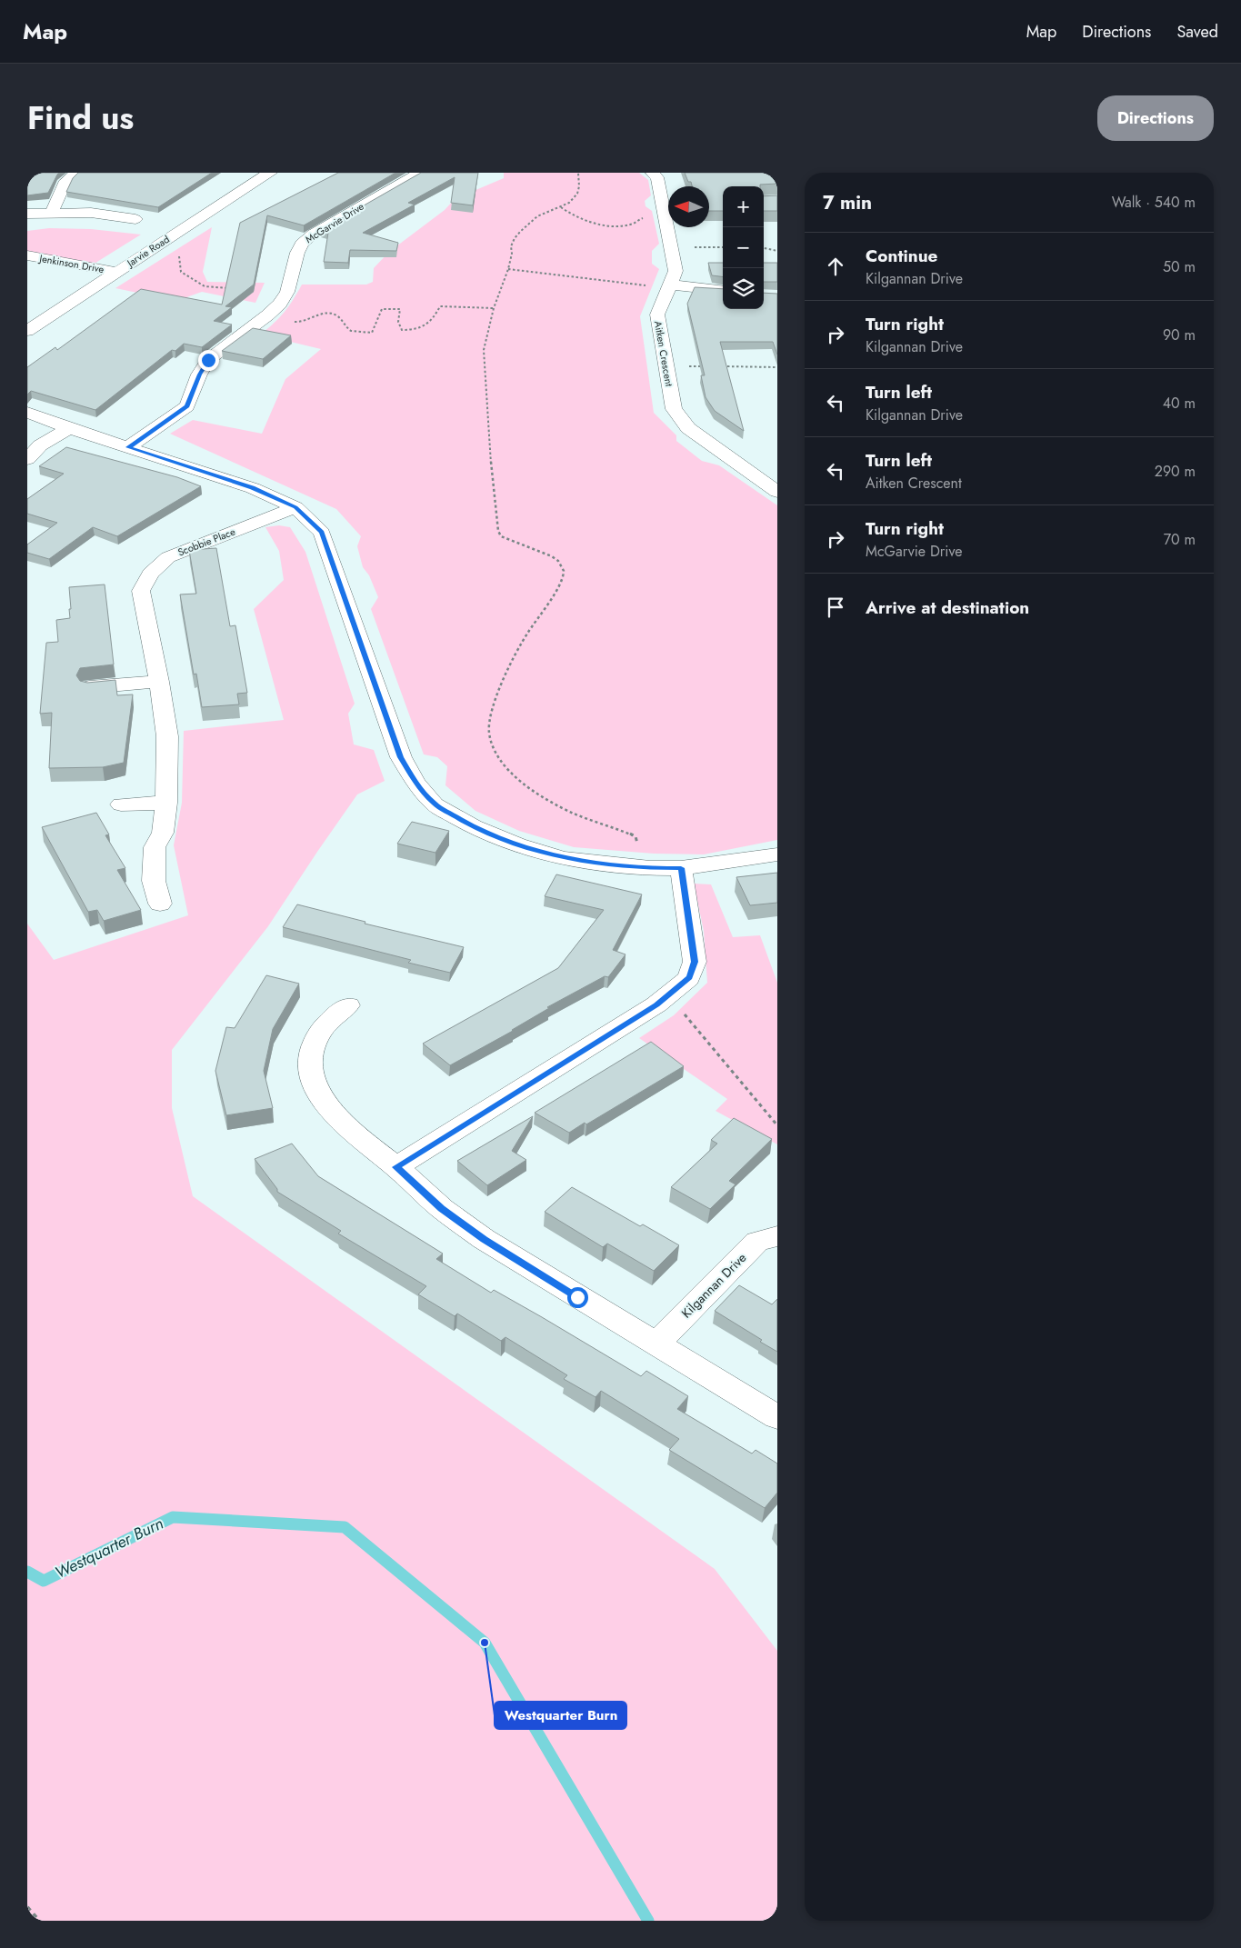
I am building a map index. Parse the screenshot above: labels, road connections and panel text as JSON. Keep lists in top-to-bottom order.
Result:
{
  "streets": {
    "street": [
      "McGarvie Drive",
      "Jarvie Road",
      "Jenkinson Drive",
      "Aitken Crescent",
      "Scobbie Place",
      "Kilgannan Drive"
    ]
  },
  "crossings": [
    ["Jarvie Road", "Jenkinson Drive"]
  ],
  "water": ["Westquarter Burn"],
  "places": ["Westquarter Burn"],
  "north": "left",
  "page": {
    "header": "Map",
    "nav": ["Map", "Directions", "Saved"],
    "title": "Find us",
    "buttons": "Directions",
    "heading": ["7 min", "Walk · 540 m"],
    "map_buttons": ["+", "−"],
    "list": [
      ["Continue", "Kilgannan Drive", "50 m"],
      ["Turn right", "Kilgannan Drive", "90 m"],
      ["Turn left", "Kilgannan Drive", "40 m"],
      ["Turn left", "Aitken Crescent", "290 m"],
      ["Turn right", "McGarvie Drive", "70 m"],
      "Arrive at destination"
    ]
  }
}
